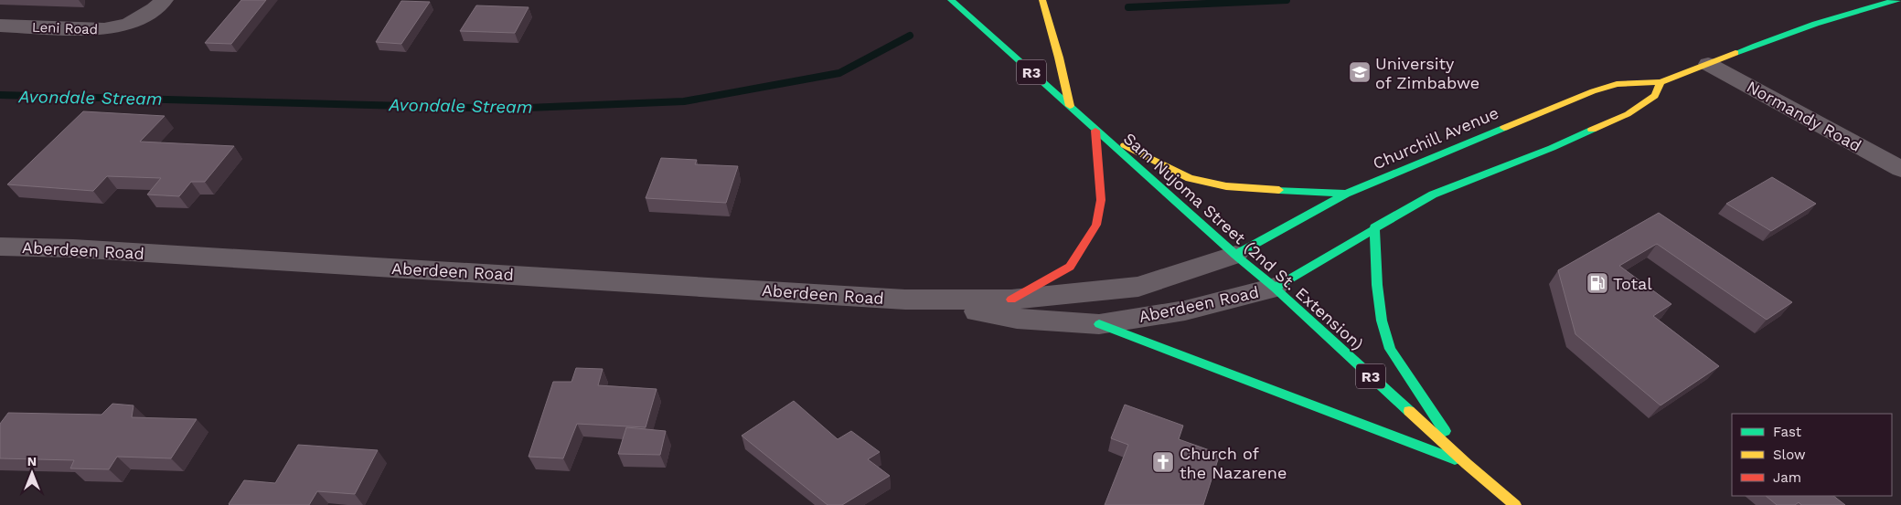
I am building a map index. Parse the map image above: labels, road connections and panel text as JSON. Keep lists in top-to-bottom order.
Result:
{
  "streets": {
    "main road": ["R3", "Churchill Avenue", "Sam Nujoma Street (2nd St. Extension)"],
    "street": ["Leni Road", "Normandy Road", "Aberdeen Road"]
  },
  "crossings": [
    ["Normandy Road", "Churchill Avenue"],
    ["Churchill Avenue", "Sam Nujoma Street (2nd St. Extension)"],
    ["Churchill Avenue", "Aberdeen Road"],
    ["Sam Nujoma Street (2nd St. Extension)", "Aberdeen Road"]
  ],
  "water": ["Avondale Stream"],
  "places": {
    "school or university": ["University of Zimbabwe"],
    "fuel station": ["Total"],
    "church": ["Church of the Nazarene"]
  },
  "legend": ["Fast", "Slow", "Jam"],
  "north": "top"
}
